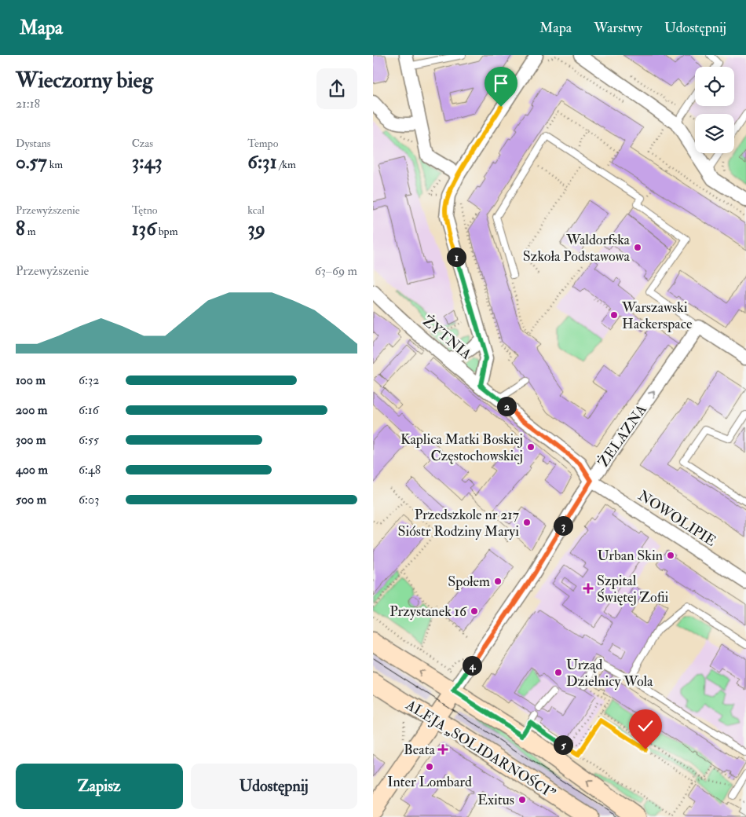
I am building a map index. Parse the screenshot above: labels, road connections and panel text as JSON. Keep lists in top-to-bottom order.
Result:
{
  "streets": {
    "main road": ["ŻELAZNA", "ALEJA „SOLIDARNOŚCI”"],
    "street": ["ŻYTNIA", "NOWOLIPIE"]
  },
  "crossings": [
    ["ŻYTNIA", "ŻELAZNA"],
    ["ŻYTNIA", "NOWOLIPIE"],
    ["ŻELAZNA", "NOWOLIPIE"],
    ["ŻELAZNA", "ALEJA „SOLIDARNOŚCI”"]
  ],
  "places": {
    "other": [
      "Waldorfska Szkoła Podstawowa",
      "Warszawski Hackerspace",
      "Kaplica Matki Boskiej Częstochowskiej",
      "Przedszkole nr 217 Sióstr Rodziny Maryi",
      "Urban Skin",
      "Społem",
      "Przystanek 16",
      "Urząd Dzielnicy Wola",
      "Inter Lombard",
      "Exitus"
    ],
    "health": ["Szpital Świętej Zofii", "Beata"]
  },
  "page": {
    "header": "Mapa",
    "nav": ["Mapa", "Warstwy", "Udostępnij"],
    "heading": ["Wieczorny bieg", "21:18"],
    "stats": [
      ["Dystans", "0.57 km"],
      ["Czas", "3:43"],
      ["Tempo", "6:31 /km"],
      ["Przewyższenie", "8 m"],
      ["Tętno", "136 bpm"],
      ["kcal", "39"]
    ],
    "pins": [
      "1",
      "2",
      "3",
      "4",
      "5"
    ],
    "chart": ["Przewyższenie", "63–69 m"],
    "list": [
      {
        "name": "100 m",
        "note": "6:32"
      },
      {
        "name": "200 m",
        "note": "6:16"
      },
      {
        "name": "300 m",
        "note": "6:55"
      },
      {
        "name": "400 m",
        "note": "6:48"
      },
      {
        "name": "500 m",
        "note": "6:03"
      }
    ],
    "buttons": ["Zapisz", "Udostępnij"]
  }
}
